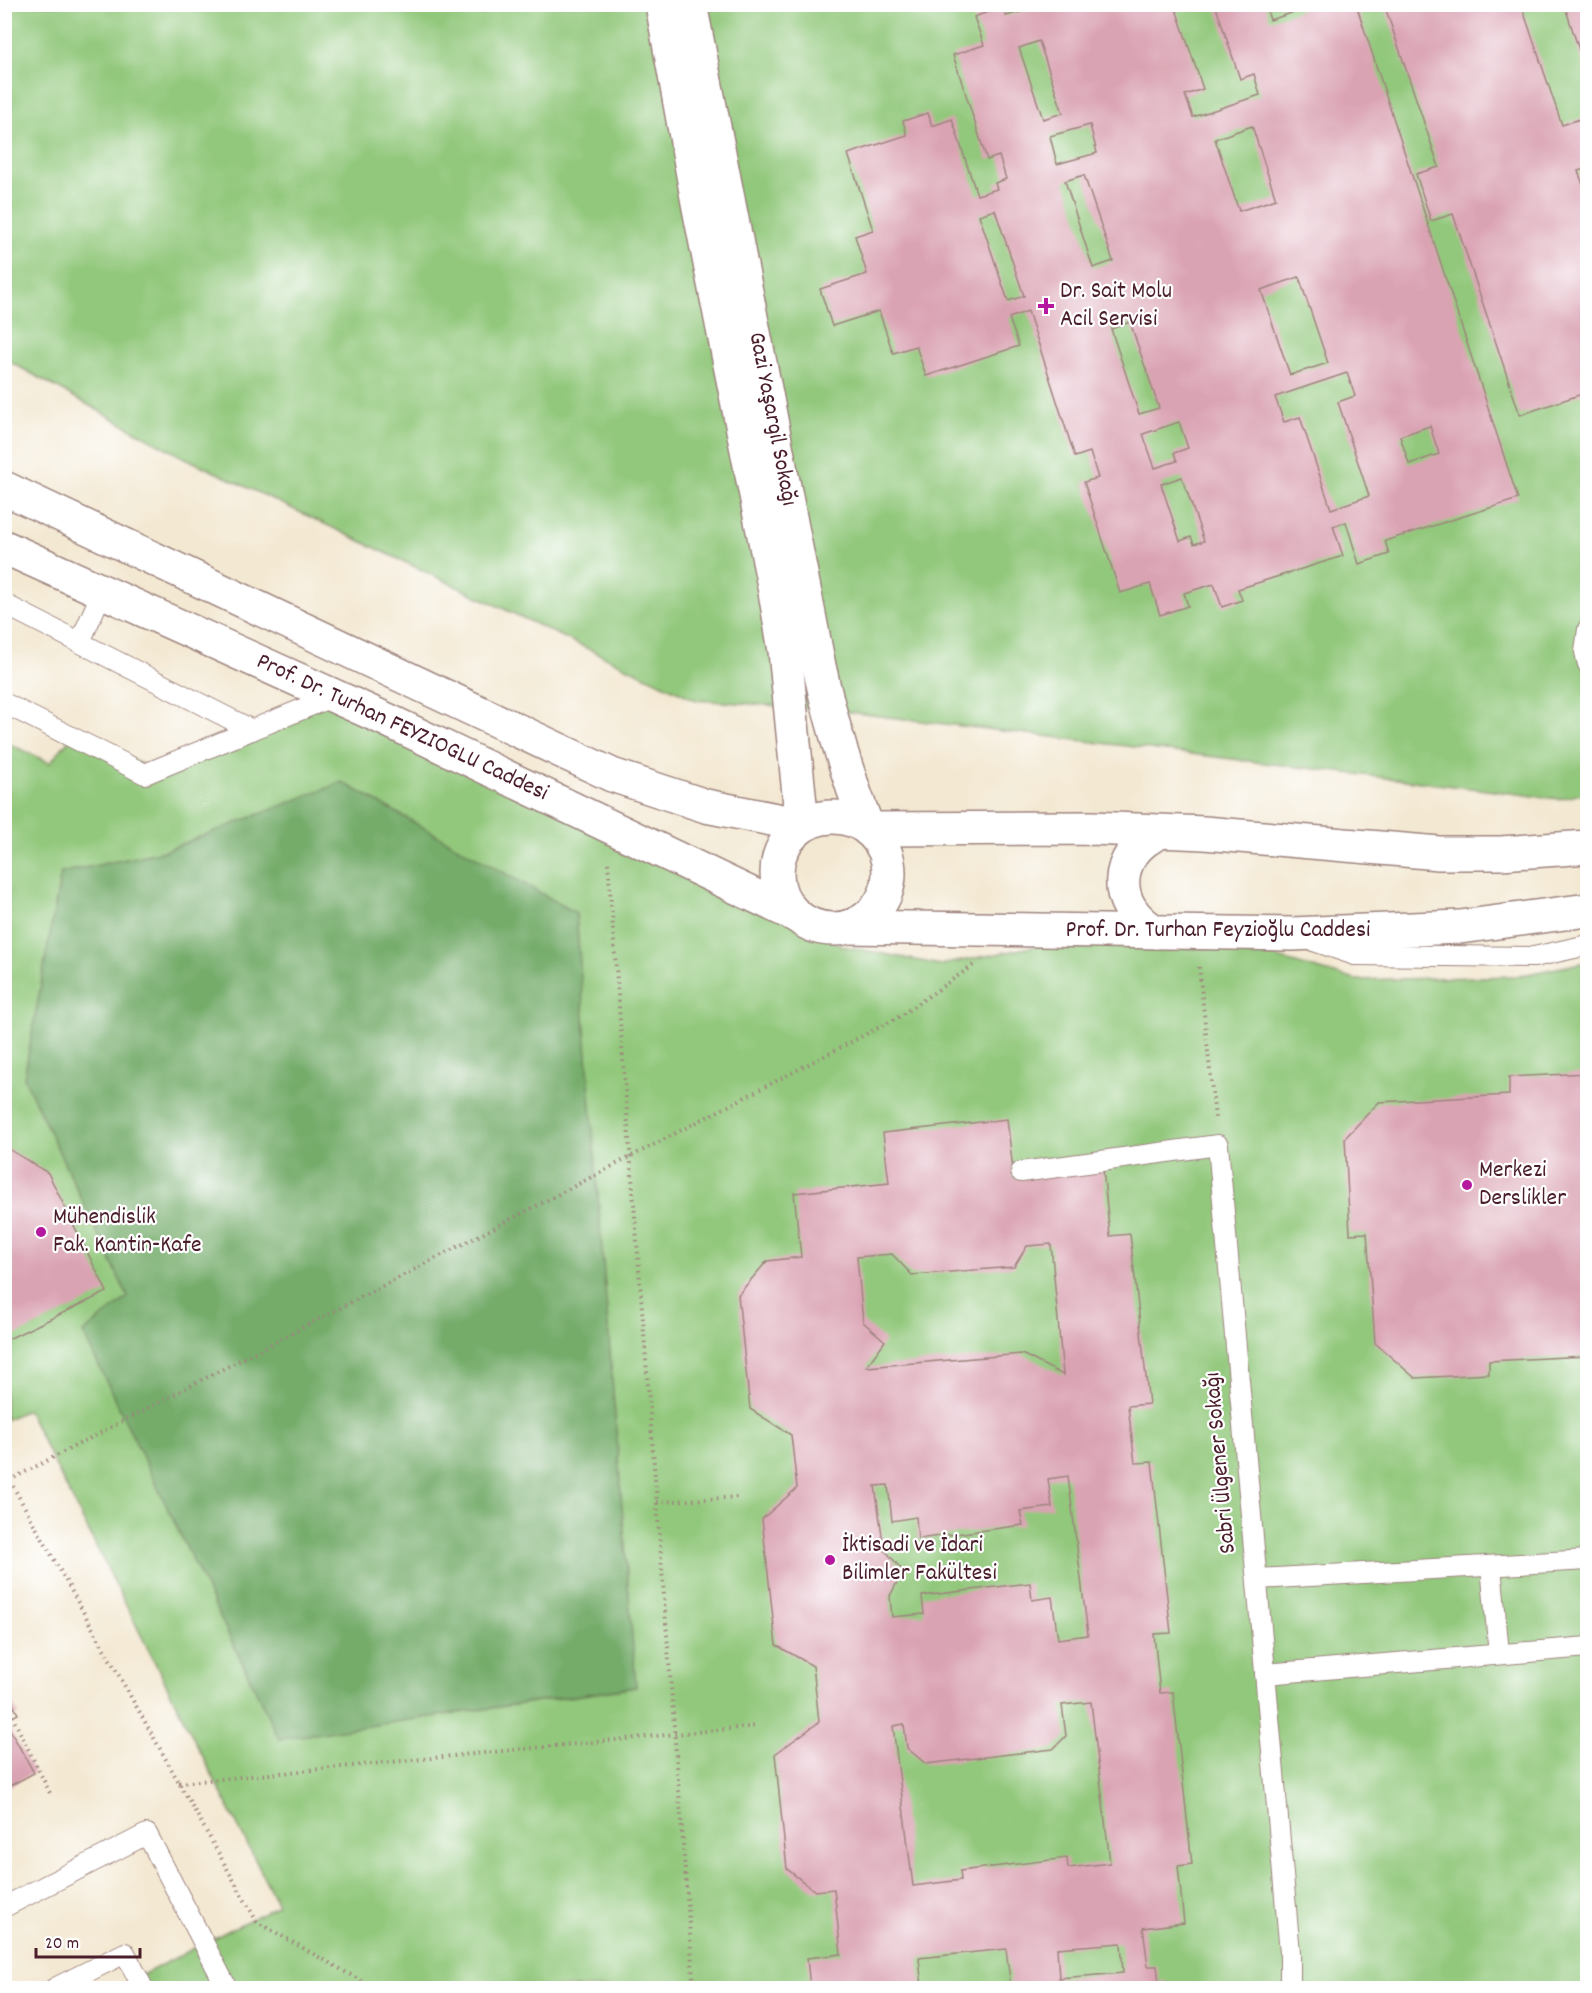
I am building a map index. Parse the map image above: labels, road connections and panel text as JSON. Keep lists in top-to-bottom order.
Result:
{
  "streets": {
    "street": ["Gazi Yaşargil Sokağı", "Prof. Dr. Turhan FEYZIOGLU Caddesi", "Prof. Dr. Turhan Feyzioğlu Caddesi"],
    "lane": ["Sabri Ülgener Sokağı"]
  },
  "crossings": [
    ["Gazi Yaşargil Sokağı", "Prof. Dr. Turhan FEYZIOGLU Caddesi"],
    ["Gazi Yaşargil Sokağı", "Prof. Dr. Turhan Feyzioğlu Caddesi"],
    ["Prof. Dr. Turhan FEYZIOGLU Caddesi", "Prof. Dr. Turhan Feyzioğlu Caddesi"]
  ],
  "places": {
    "health": ["Dr. Sait Molu Acil Servisi"],
    "other": ["Merkezi Derslikler", "Mühendislik Fak. Kantin-Kafe", "İktisadi ve İdari Bilimler Fakültesi"]
  },
  "scale_bar": "20 m"
}
